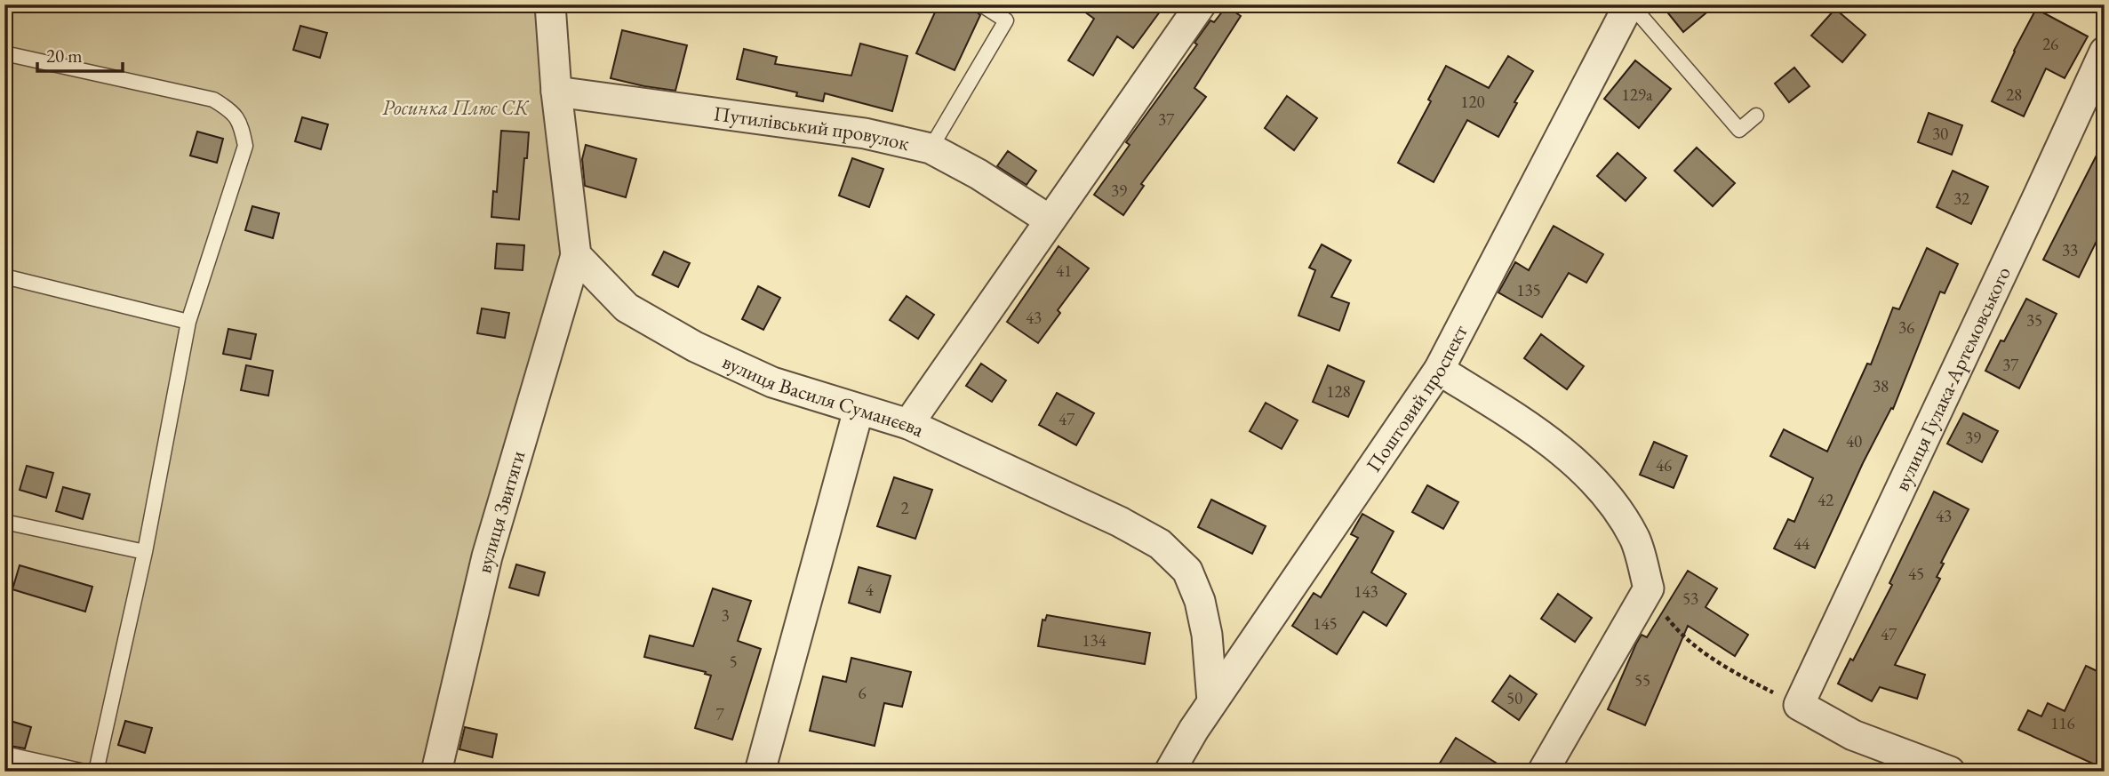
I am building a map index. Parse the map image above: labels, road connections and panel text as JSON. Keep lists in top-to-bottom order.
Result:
{
  "streets": {
    "street": [
      "Путилівський провулок",
      "вулиця Гулака-Артемовського",
      "вулиця Василя Суманєєва",
      "Поштовий проспект",
      "вулиця Звитяги"
    ]
  },
  "crossings": [
    ["вулиця Василя Суманєєва", "Поштовий проспект"],
    ["вулиця Василя Суманєєва", "вулиця Звитяги"]
  ],
  "parks": ["Росинка Плюс СК"],
  "house_numbers": [
    "26",
    "129а",
    "28",
    "120",
    "37",
    "30",
    "39",
    "32",
    "33",
    "41",
    "135",
    "43",
    "35",
    "36",
    "37",
    "38",
    "128",
    "47",
    "39",
    "40",
    "46",
    "42",
    "2",
    "43",
    "44",
    "45",
    "4",
    "143",
    "53",
    "3",
    "145",
    "47",
    "134",
    "5",
    "55",
    "6",
    "50",
    "7",
    "116"
  ],
  "scale_bar": "20 m"
}
